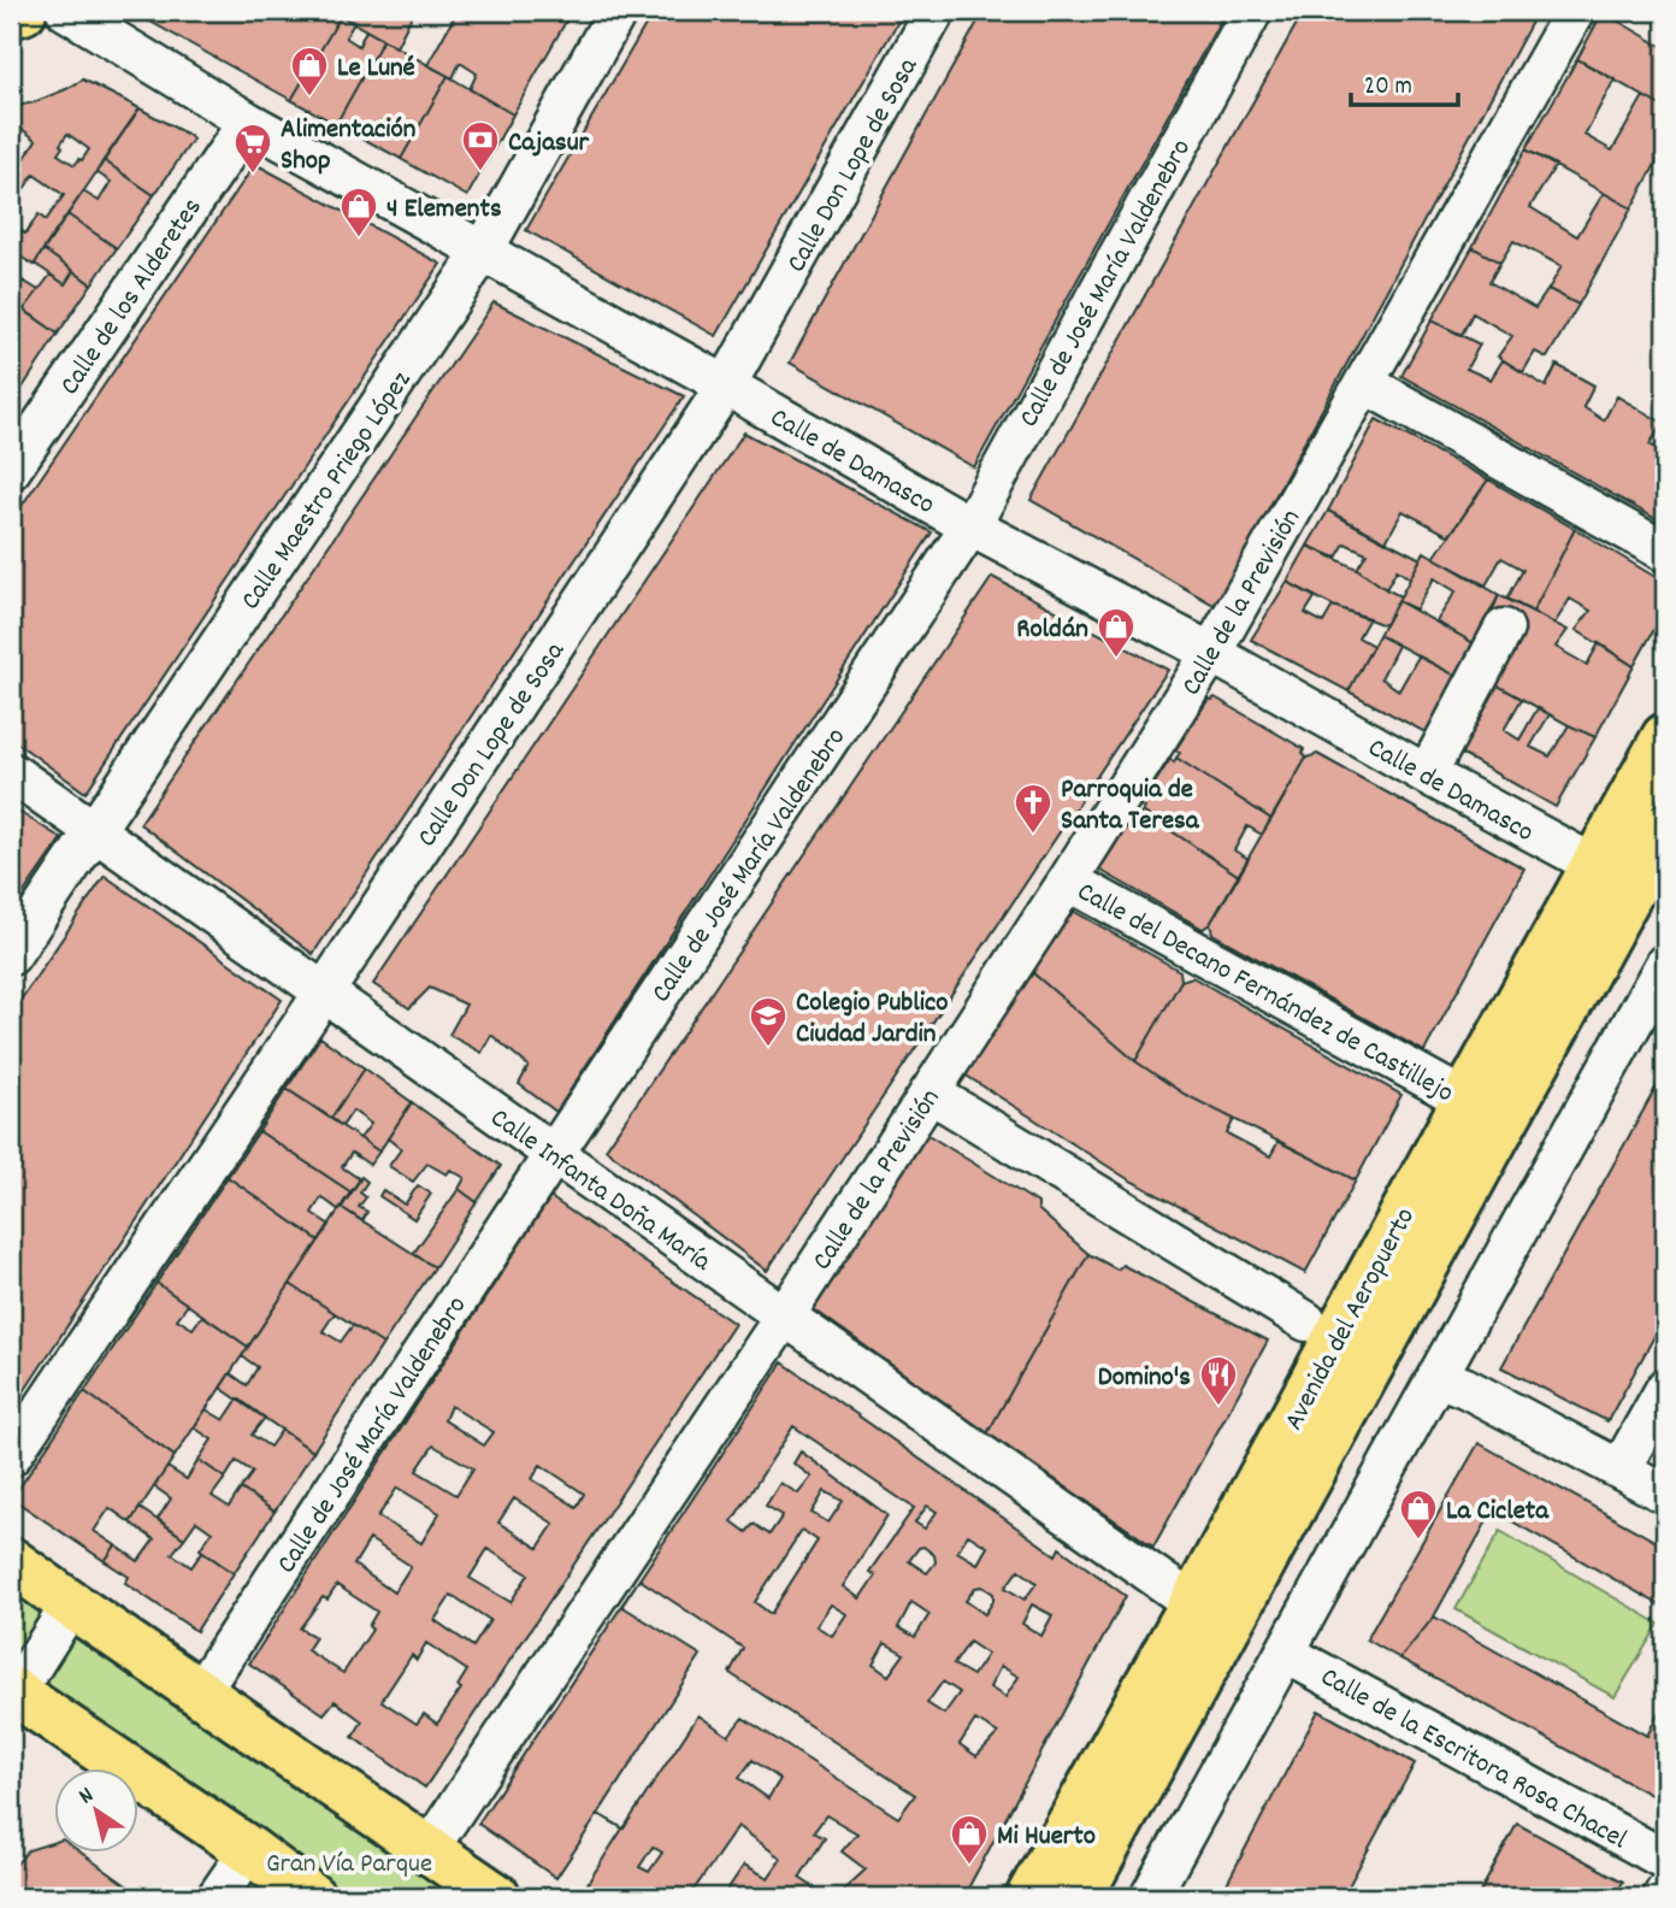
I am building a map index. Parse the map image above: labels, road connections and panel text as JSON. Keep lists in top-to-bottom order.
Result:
{
  "streets": {
    "main road": ["Avenida del Aeropuerto"],
    "street": [
      "Calle Don Lope de Sosa",
      "Calle de José María Valdenebro",
      "Calle de los Alderetes",
      "Calle de Damasco",
      "Calle Maestro Priego López",
      "Calle de la Previsión",
      "Calle del Decano Fernández de Castillejo",
      "Calle Infanta Doña María",
      "Calle de la Escritora Rosa Chacel"
    ]
  },
  "crossings": [
    ["Calle Don Lope de Sosa", "Calle de Damasco"],
    ["Calle Don Lope de Sosa", "Calle Infanta Doña María"],
    ["Calle de José María Valdenebro", "Calle de Damasco"],
    ["Calle de José María Valdenebro", "Calle Infanta Doña María"],
    ["Calle de los Alderetes", "Calle de Damasco"],
    ["Calle de Damasco", "Calle Maestro Priego López"],
    ["Calle de Damasco", "Calle de la Previsión"],
    ["Calle de Damasco", "Avenida del Aeropuerto"],
    ["Calle Maestro Priego López", "Calle Infanta Doña María"],
    ["Calle de la Previsión", "Calle del Decano Fernández de Castillejo"],
    ["Calle de la Previsión", "Calle Infanta Doña María"],
    ["Calle del Decano Fernández de Castillejo", "Avenida del Aeropuerto"],
    ["Calle Infanta Doña María", "Avenida del Aeropuerto"]
  ],
  "parks": ["Gran Vía Parque"],
  "places": {
    "shop": [
      "Le Luné",
      "4 Elements",
      "Roldán",
      "La Cicleta",
      "Mi Huerto"
    ],
    "bank": ["Cajasur"],
    "supermarket": ["Alimentación Shop"],
    "church": ["Parroquia de Santa Teresa"],
    "school or university": ["Colegio Publico Ciudad Jardin"],
    "restaurant": ["Domino's"]
  },
  "scale_bar": "20 m",
  "north": "top left"
}
